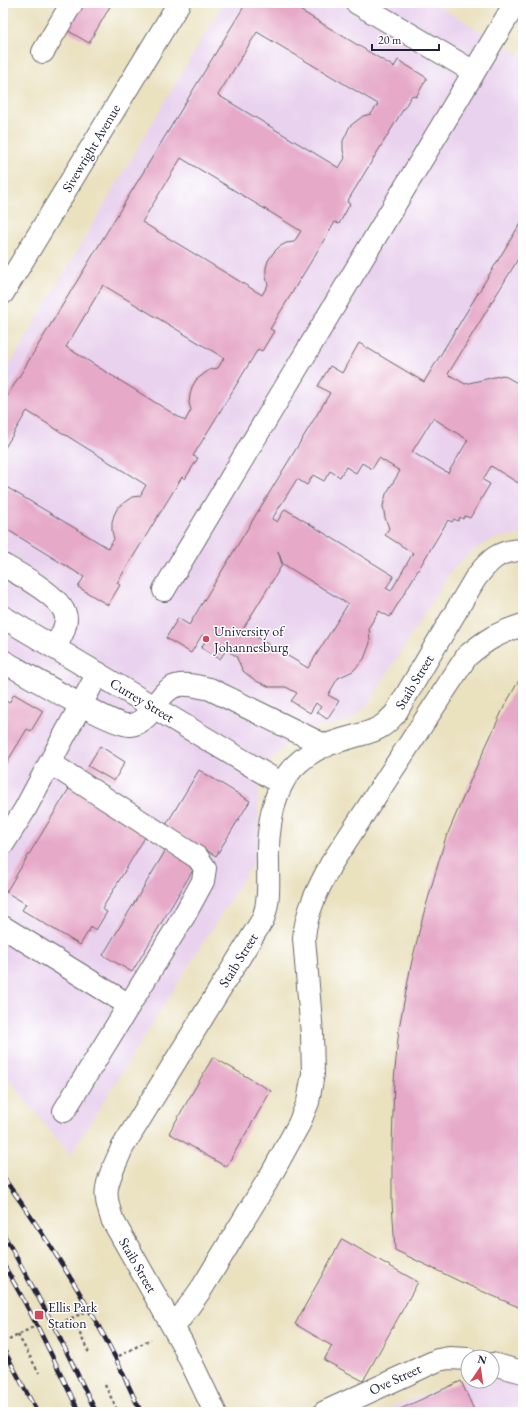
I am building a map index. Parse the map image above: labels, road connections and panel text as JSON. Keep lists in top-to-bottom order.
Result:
{
  "streets": {
    "street": [
      "Sivewright Avenue",
      "Staib Street",
      "Currey Street",
      "Ove Street"
    ]
  },
  "crossings": [
    ["Staib Street", "Currey Street"]
  ],
  "places": {
    "other": ["University of Johannesburg"],
    "transit": ["Ellis Park Station"]
  },
  "scale_bar": "20 m",
  "north": "top"
}
